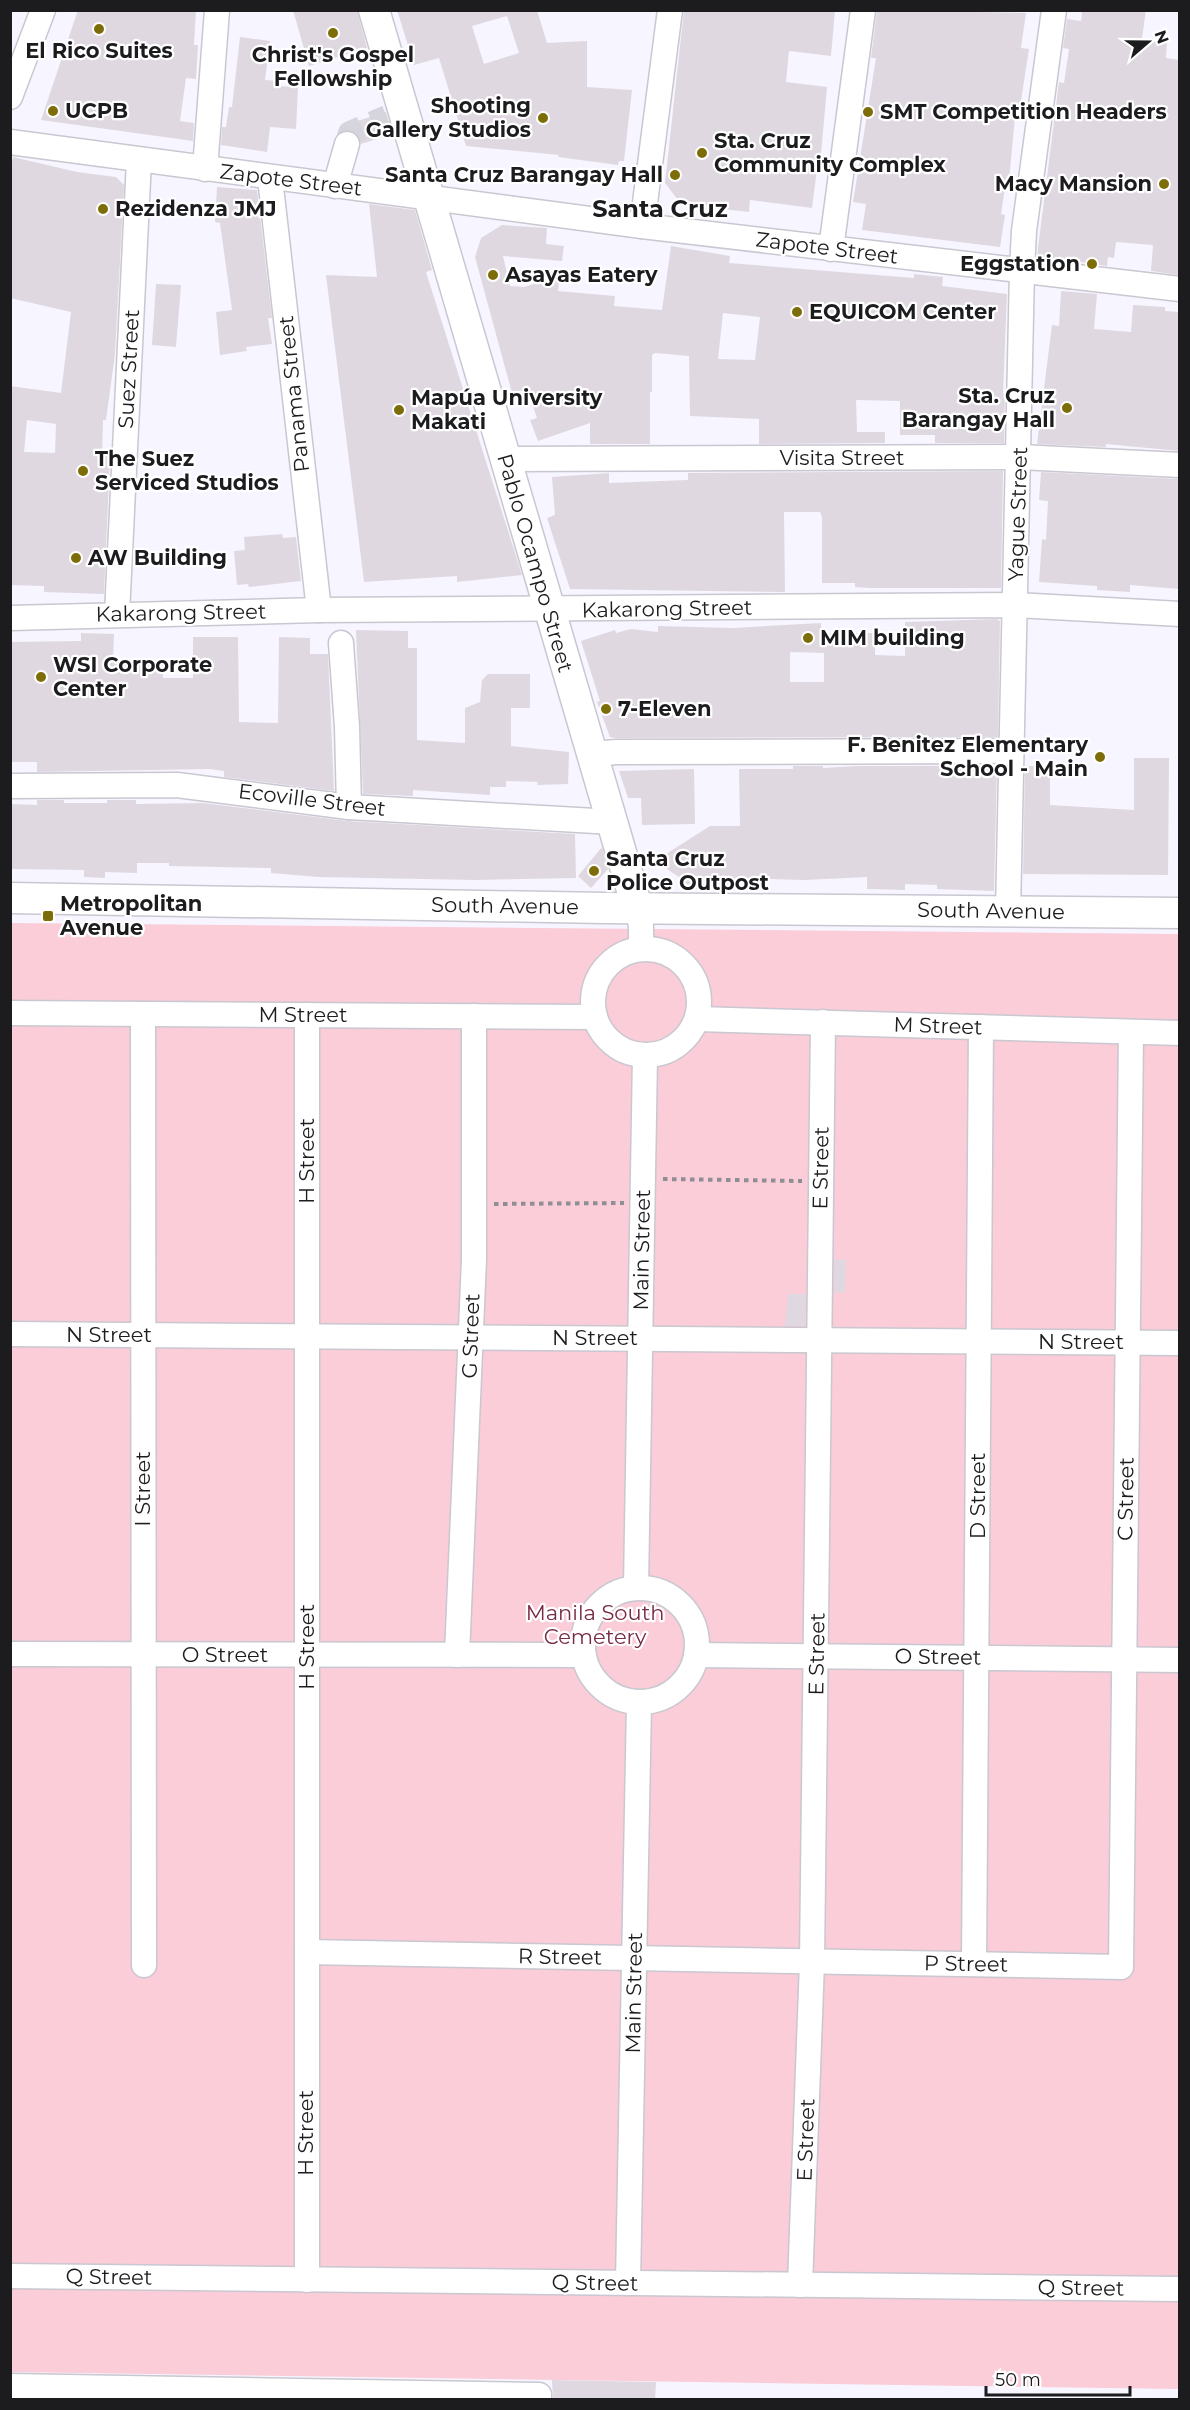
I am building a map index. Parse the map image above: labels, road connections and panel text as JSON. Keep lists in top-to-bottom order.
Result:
{
  "streets": {
    "main road": ["Pablo Ocampo Street", "South Avenue"],
    "street": [
      "Zapote Street",
      "Suez Street",
      "Panama Street",
      "Visita Street",
      "Yague Street",
      "Kakarong Street",
      "Ecoville Street",
      "M Street",
      "H Street",
      "E Street",
      "Main Street",
      "N Street",
      "G Street",
      "I Street",
      "D Street",
      "C Street",
      "O Street",
      "R Street",
      "P Street",
      "Q Street"
    ]
  },
  "crossings": [
    ["Zapote Street", "Suez Street"],
    ["Zapote Street", "Panama Street"],
    ["Zapote Street", "Yague Street"],
    ["Zapote Street", "Pablo Ocampo Street"],
    ["Suez Street", "Kakarong Street"],
    ["Panama Street", "Kakarong Street"],
    ["Visita Street", "Yague Street"],
    ["Visita Street", "Pablo Ocampo Street"],
    ["Yague Street", "Kakarong Street"],
    ["Yague Street", "South Avenue"],
    ["Pablo Ocampo Street", "Kakarong Street"],
    ["Pablo Ocampo Street", "Ecoville Street"],
    ["Pablo Ocampo Street", "South Avenue"],
    ["M Street", "H Street"],
    ["M Street", "E Street"],
    ["M Street", "Main Street"],
    ["M Street", "G Street"],
    ["M Street", "I Street"],
    ["M Street", "D Street"],
    ["M Street", "C Street"],
    ["H Street", "N Street"],
    ["H Street", "O Street"],
    ["H Street", "R Street"],
    ["H Street", "Q Street"],
    ["E Street", "N Street"],
    ["E Street", "O Street"],
    ["E Street", "R Street"],
    ["E Street", "P Street"],
    ["E Street", "Q Street"],
    ["Main Street", "N Street"],
    ["Main Street", "O Street"],
    ["Main Street", "R Street"],
    ["Main Street", "Q Street"],
    ["N Street", "G Street"],
    ["N Street", "I Street"],
    ["N Street", "D Street"],
    ["N Street", "C Street"],
    ["G Street", "O Street"],
    ["I Street", "O Street"],
    ["D Street", "O Street"],
    ["D Street", "P Street"],
    ["C Street", "O Street"],
    ["C Street", "P Street"],
    ["R Street", "P Street"]
  ],
  "districts": ["Santa Cruz"],
  "parks": ["Manila South Cemetery"],
  "places": {
    "other": [
      "El Rico Suites",
      "Christ's Gospel Fellowship",
      "UCPB",
      "SMT Competition Headers",
      "Shooting Gallery Studios",
      "Sta. Cruz Community Complex",
      "Santa Cruz Barangay Hall",
      "Macy Mansion",
      "Rezidenza JMJ",
      "Eggstation",
      "Asayas Eatery",
      "EQUICOM Center",
      "Sta. Cruz Barangay Hall",
      "Mapúa University Makati",
      "The Suez Serviced Studios",
      "AW Building",
      "MIM building",
      "WSI Corporate Center",
      "7-Eleven",
      "F. Benitez Elementary School - Main",
      "Santa Cruz Police Outpost"
    ],
    "transit": ["Metropolitan Avenue"]
  },
  "scale_bar": "50 m",
  "north": "right"
}
